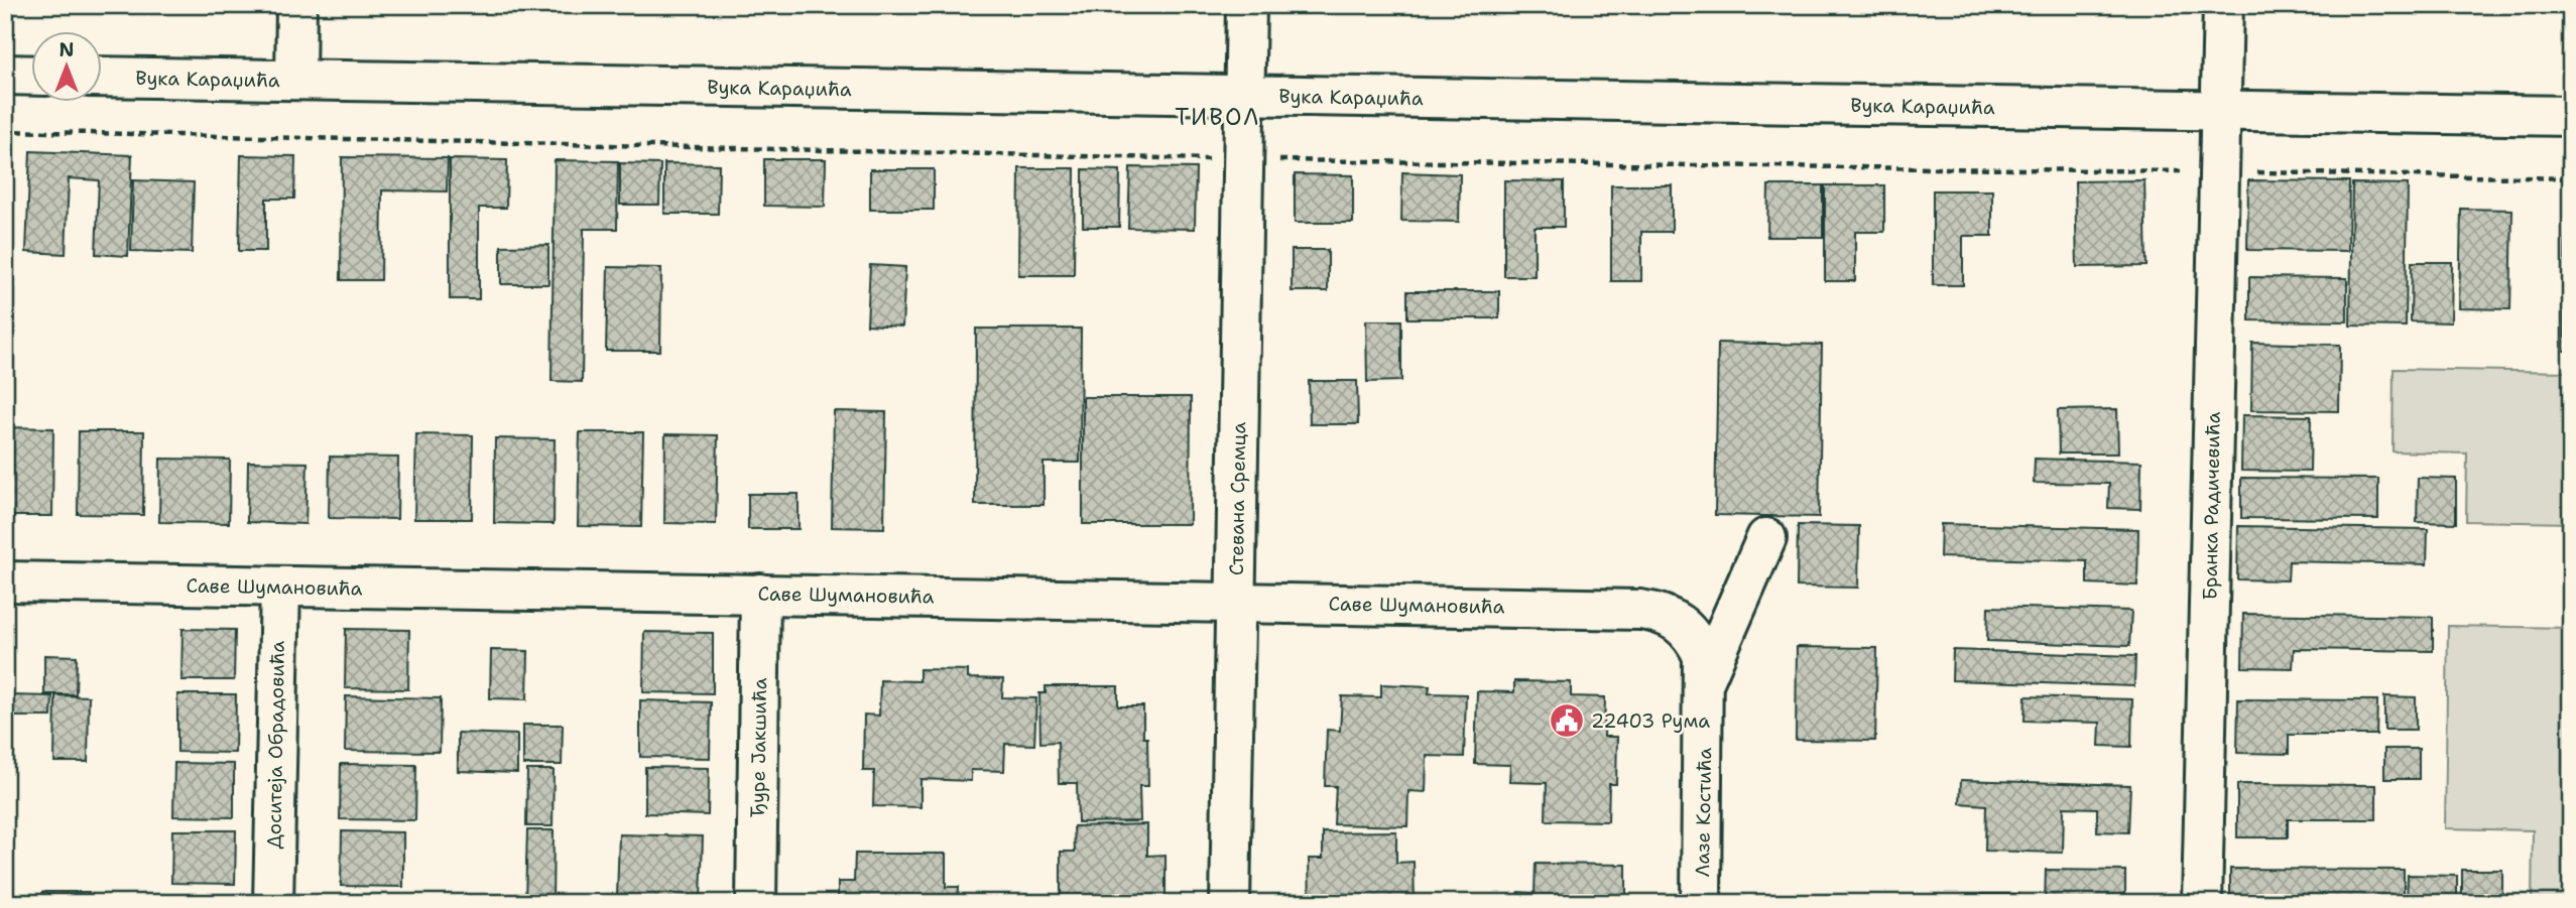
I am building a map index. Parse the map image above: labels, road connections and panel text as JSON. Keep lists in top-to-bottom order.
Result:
{
  "streets": {
    "street": [
      "Вука Караџића",
      "Стевана Сремца",
      "Бранка Радичевића",
      "Саве Шумановића",
      "Доситеја Обрадовића",
      "Ђуре Јакшића",
      "Лазе Костића"
    ]
  },
  "crossings": [
    ["Вука Караџића", "Стевана Сремца"],
    ["Вука Караџића", "Бранка Радичевића"],
    ["Стевана Сремца", "Саве Шумановића"],
    ["Саве Шумановића", "Доситеја Обрадовића"],
    ["Саве Шумановића", "Ђуре Јакшића"],
    ["Саве Шумановића", "Лазе Костића"]
  ],
  "districts": ["ТИВОЛ"],
  "places": {
    "public building": ["22403 Рума"]
  },
  "north": "top"
}
